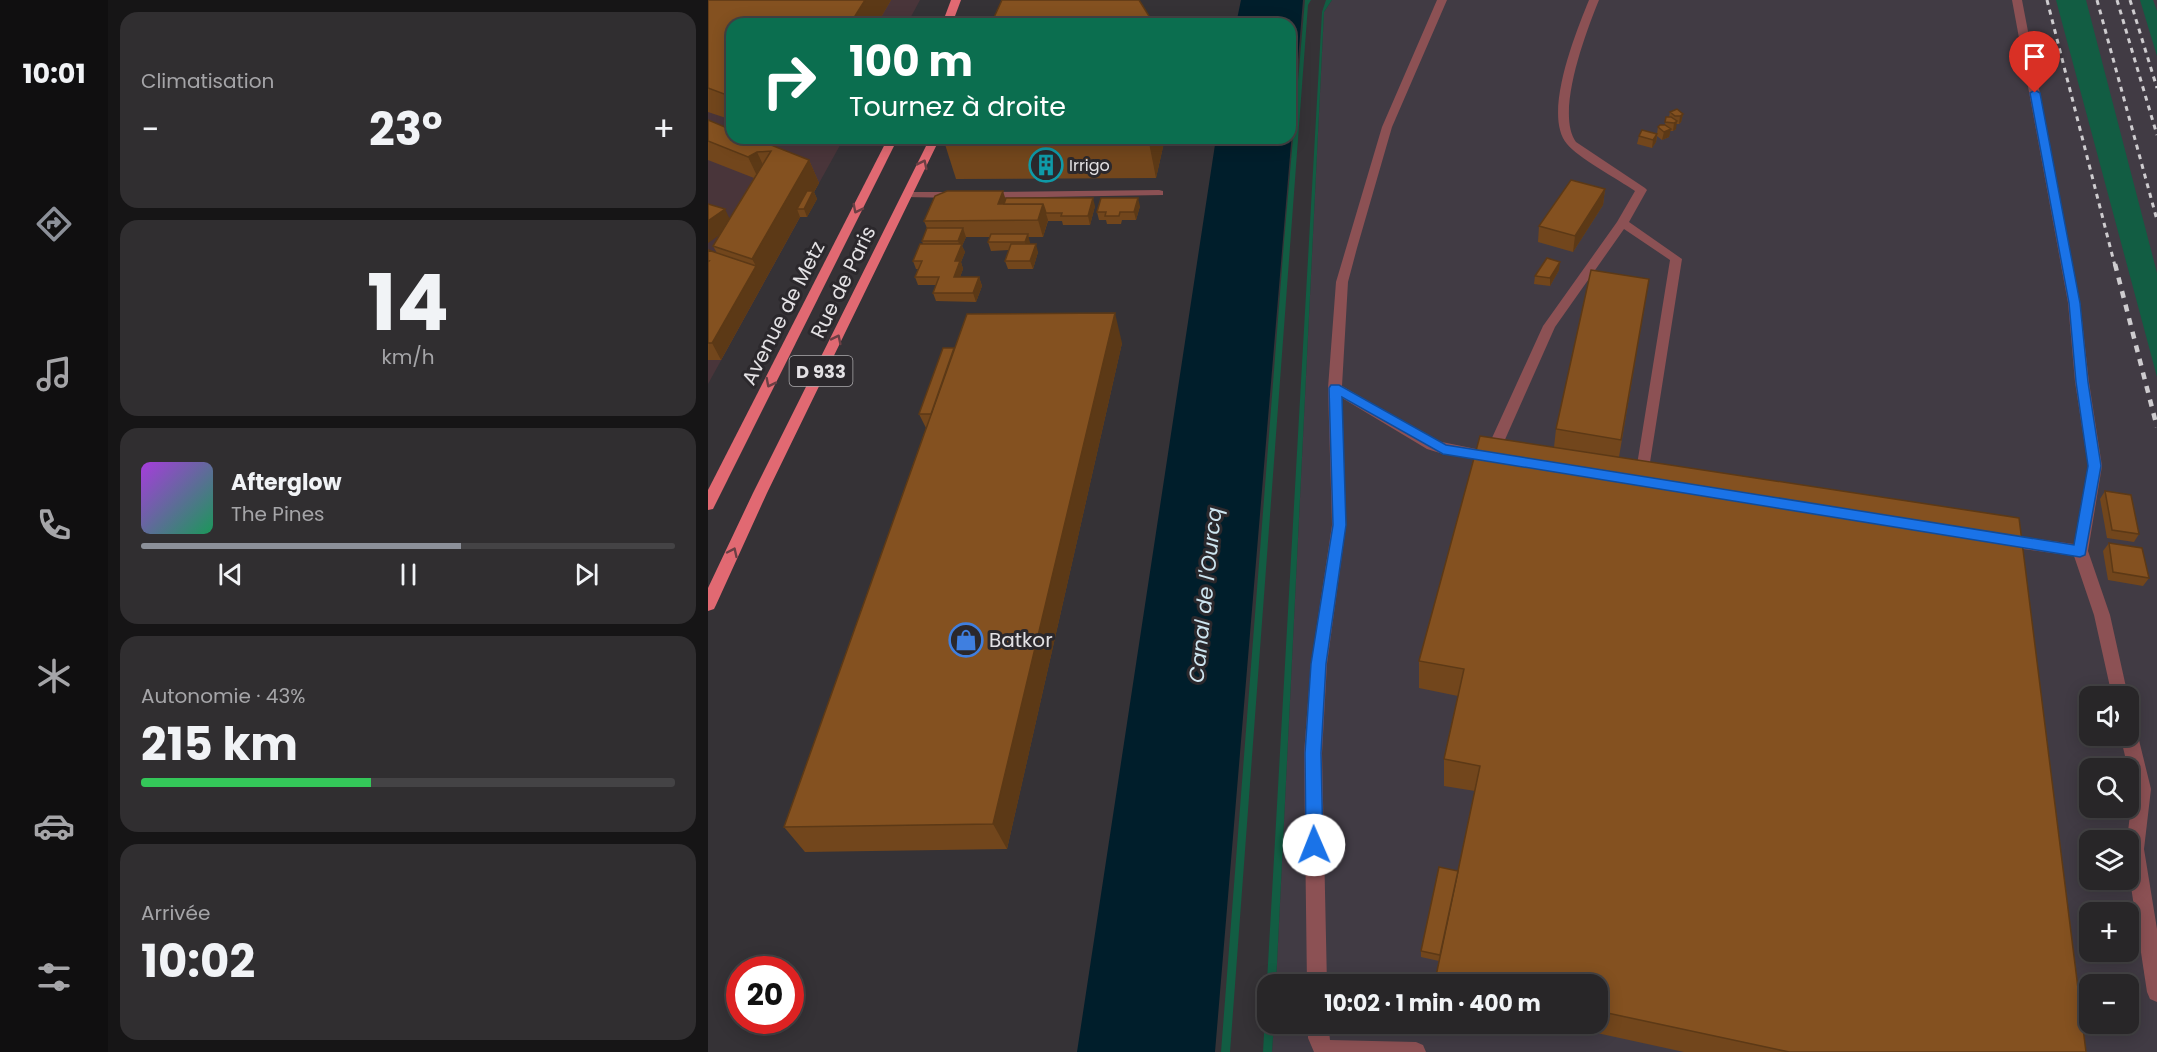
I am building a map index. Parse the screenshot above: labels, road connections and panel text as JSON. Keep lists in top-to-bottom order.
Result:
{
  "streets": {
    "main road": ["Rue de Paris", "Avenue de Metz", "D 933"]
  },
  "one_way": ["Rue de Paris", "Avenue de Metz"],
  "water": ["Canal de l'Ourcq"],
  "places": {
    "building": ["Irrigo"],
    "shop": ["Batkor"]
  },
  "page": {
    "tabs": "10:01",
    "tile": [
      "Climatisation",
      ["14", "km/h"],
      ["Autonomie · 43%", "215 km"],
      ["Arrivée", "10:02"]
    ],
    "turn": ["100 m", "Tournez à droite"],
    "heat": ["−", "23°", "+"],
    "song": ["Afterglow", "The Pines"],
    "map_buttons": ["+", "−"],
    "limit": "20",
    "trip": "10:02 · 1 min · 400 m"
  }
}
